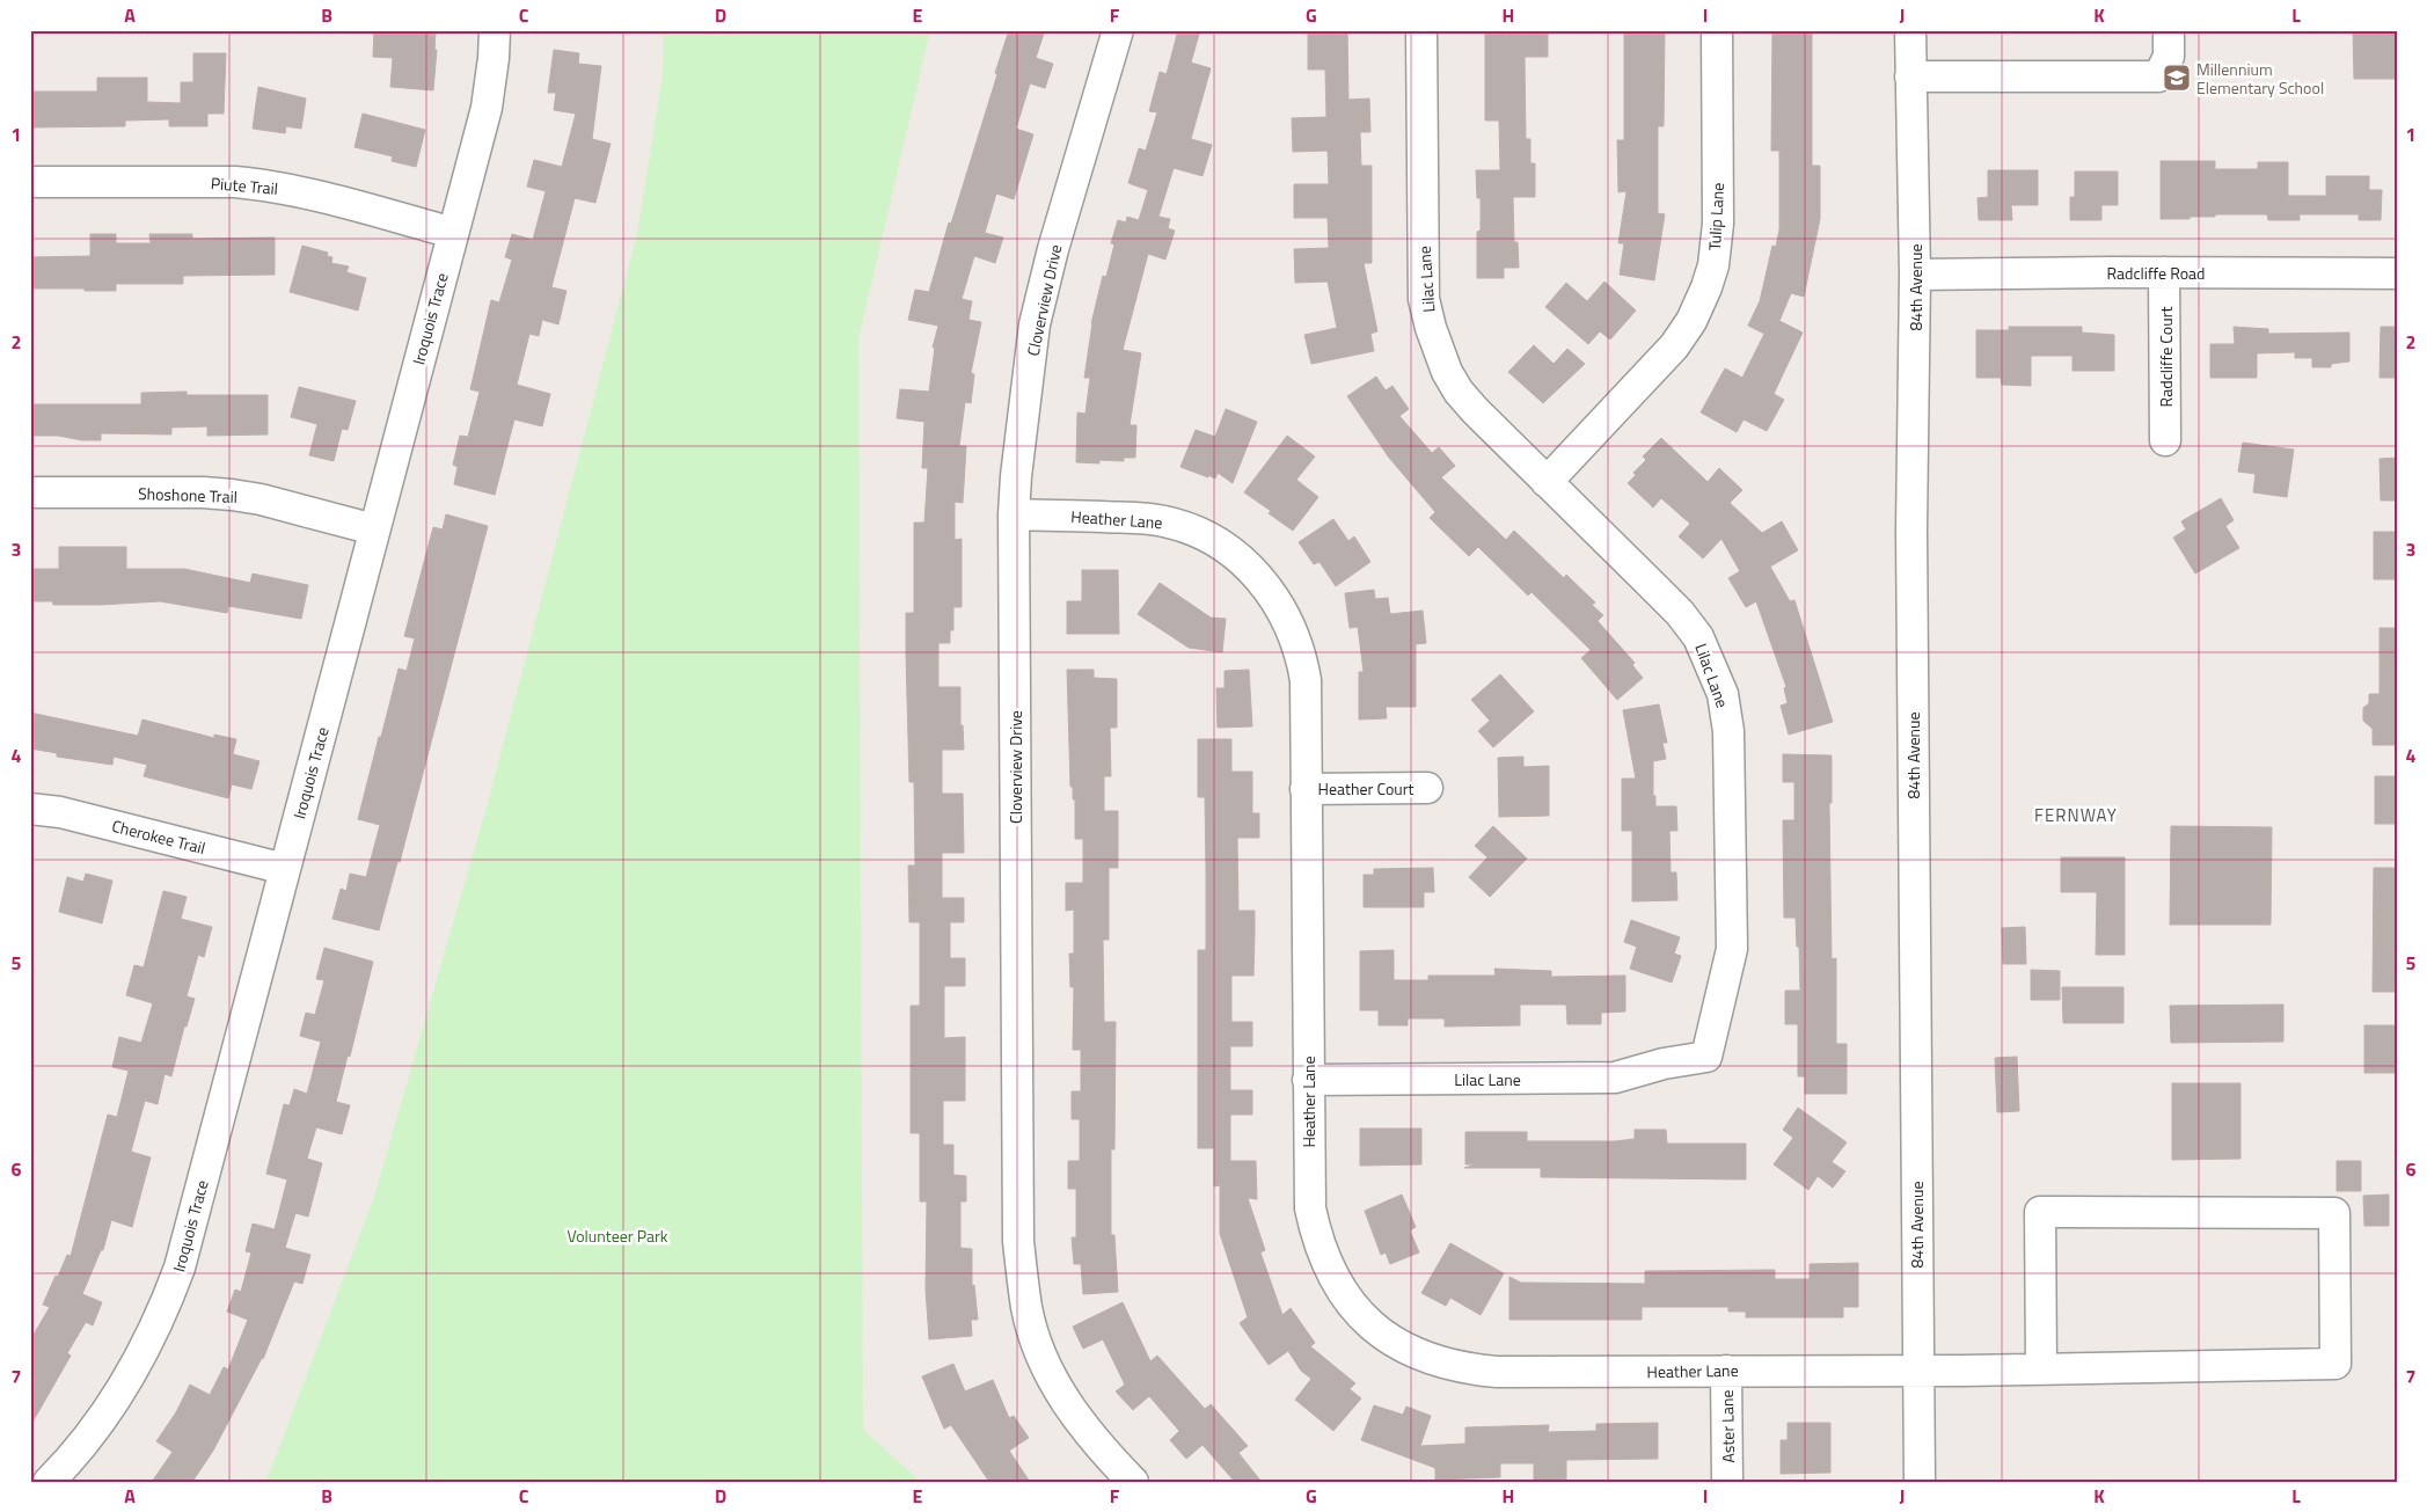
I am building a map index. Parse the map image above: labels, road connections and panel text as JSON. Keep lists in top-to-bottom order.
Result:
{
  "streets": {
    "street": [
      "Piute Trail",
      "Tulip Lane",
      "Radcliffe Road",
      "Lilac Lane",
      "84th Avenue",
      "Cloverview Drive",
      "Iroquois Trace",
      "Radcliffe Court",
      "Shoshone Trail",
      "Heather Lane",
      "Heather Court",
      "Cherokee Trail",
      "Aster Lane"
    ]
  },
  "crossings": [
    ["Piute Trail", "Iroquois Trace"],
    ["Tulip Lane", "Lilac Lane"],
    ["Radcliffe Road", "84th Avenue"],
    ["Radcliffe Road", "Radcliffe Court"],
    ["Lilac Lane", "Heather Lane"],
    ["84th Avenue", "Heather Lane"],
    ["Cloverview Drive", "Heather Lane"],
    ["Iroquois Trace", "Shoshone Trail"],
    ["Iroquois Trace", "Cherokee Trail"],
    ["Heather Lane", "Heather Court"],
    ["Heather Lane", "Aster Lane"]
  ],
  "districts": ["FERNWAY"],
  "parks": ["Volunteer Park"],
  "places": {
    "school or university": ["Millennium Elementary School"]
  },
  "grid": {
    "columns": [
      "A",
      "B",
      "C",
      "D",
      "E",
      "F",
      "G",
      "H",
      "I",
      "J",
      "K",
      "L"
    ],
    "rows": [
      "1",
      "2",
      "3",
      "4",
      "5",
      "6",
      "7"
    ]
  }
}
